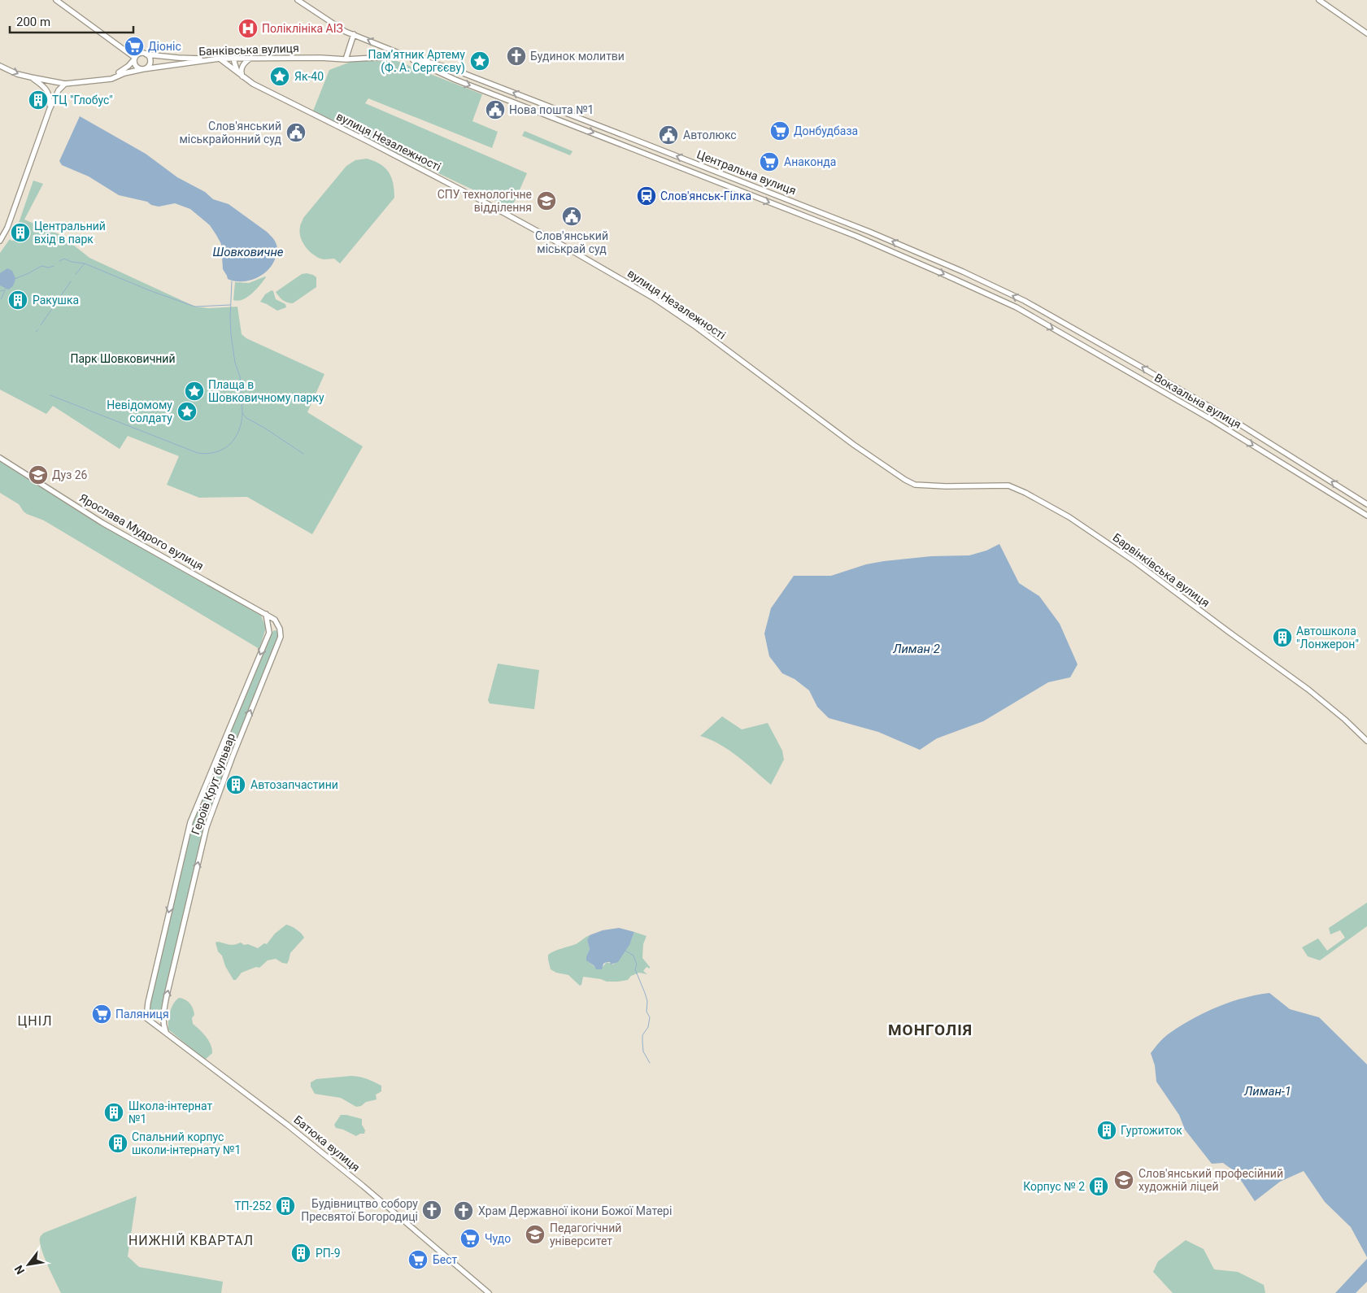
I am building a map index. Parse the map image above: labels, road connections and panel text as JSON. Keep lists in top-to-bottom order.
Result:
{
  "streets": {
    "street": [
      "Банківська вулиця",
      "вулиця Незалежності",
      "Центральна вулиця",
      "Вокзальна вулиця",
      "Ярослава Мудрого вулиця",
      "Барвінківська вулиця",
      "Героїв Крут бульвар",
      "Батюка вулиця"
    ]
  },
  "crossings": [
    ["Банківська вулиця", "вулиця Незалежності"],
    ["Банківська вулиця", "Центральна вулиця"],
    ["вулиця Незалежності", "Барвінківська вулиця"],
    ["Центральна вулиця", "Вокзальна вулиця"],
    ["Ярослава Мудрого вулиця", "Героїв Крут бульвар"],
    ["Героїв Крут бульвар", "Батюка вулиця"]
  ],
  "districts": ["ЦНІЛ", "МОНГОЛІЯ", "НИЖНІЙ КВАРТАЛ"],
  "water": ["Шовковичне", "Лиман 2", "Лиман-1"],
  "parks": ["Парк Шовковичний"],
  "places": {
    "hospital": ["Поліклініка АІЗ"],
    "supermarket": [
      "Діоніс",
      "Донбудбаза",
      "Анаконда",
      "Паляниця",
      "Чудо",
      "Бест"
    ],
    "church": ["Будинок молитви", "Будівництво собору Пресвятої Богородиці", "Храм Державної ікони Божої Матері"],
    "place": [
      "Пам’ятник Артему (Ф. А. Сергєєву)",
      "Як-40",
      "Плаща в Шовковичному парку",
      "Невідомому солдату"
    ],
    "building": [
      "ТЦ \"Глобус\"",
      "Центральний вхід в парк",
      "Ракушка",
      "Автошкола \"Лонжерон\"",
      "Автозапчастини",
      "Школа-інтернат №1",
      "Гуртожиток",
      "Спальний корпус школи-інтернату №1",
      "Корпус № 2",
      "ТП-252",
      "РП-9"
    ],
    "public building": [
      "Нова пошта №1",
      "Слов'янський міськрайонний суд",
      "Автолюкс",
      "Слов'янський міськрай суд"
    ],
    "station": ["Слов'янськ-Гілка"],
    "school or university": [
      "СПУ технологічне відділення",
      "Дуз 26",
      "Слов'янський професійний художній ліцей",
      "Педагогічний університет"
    ]
  },
  "scale_bar": "200 m",
  "north": "bottom left"
}
